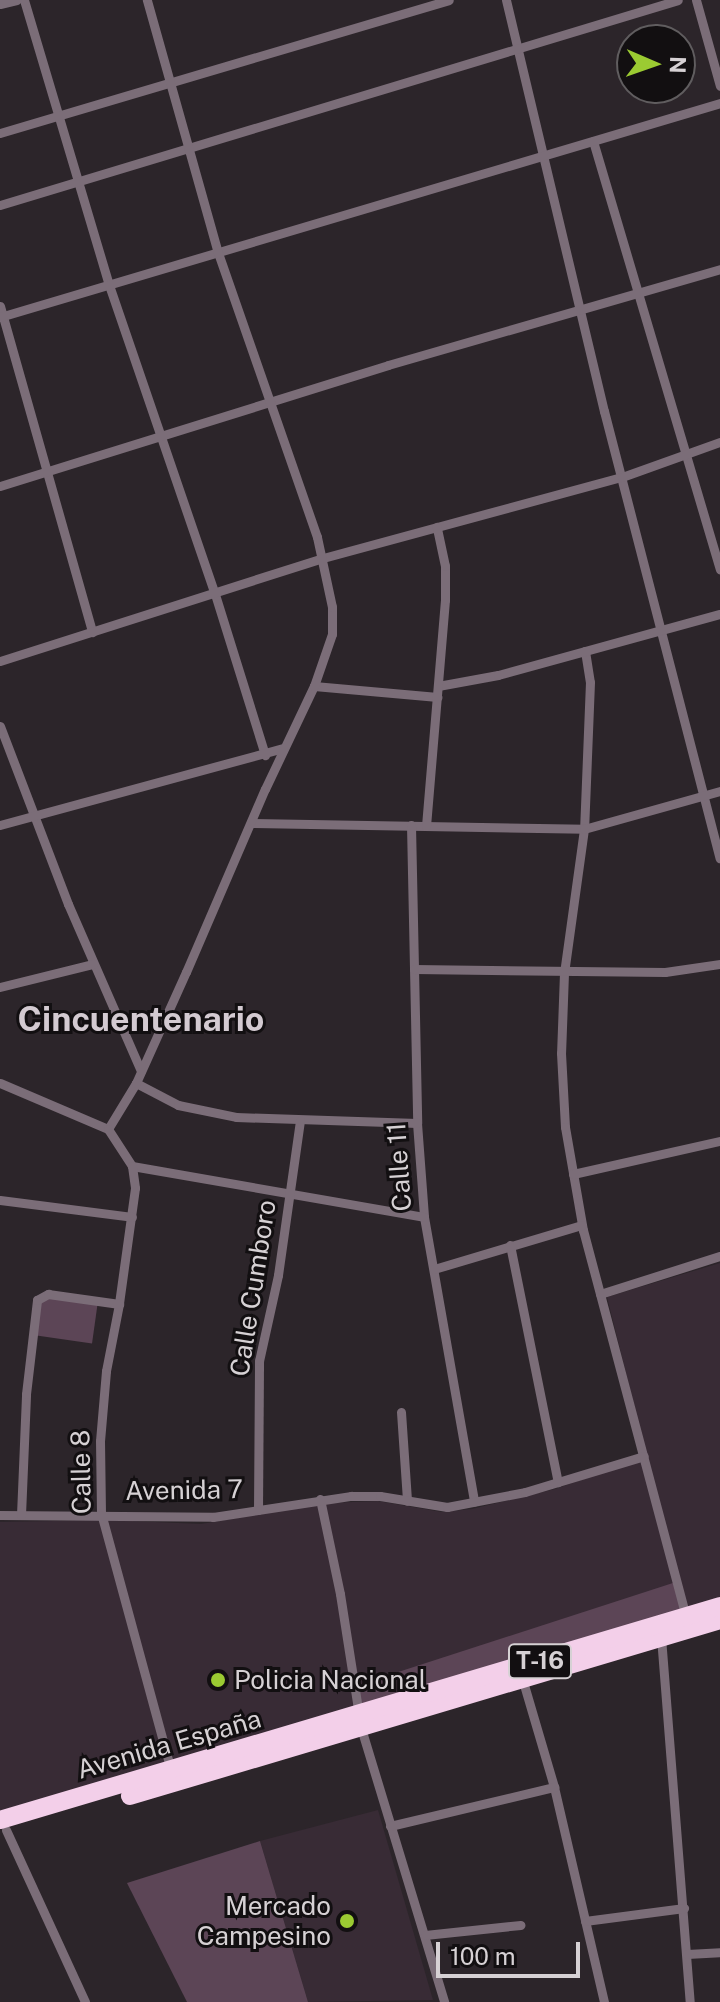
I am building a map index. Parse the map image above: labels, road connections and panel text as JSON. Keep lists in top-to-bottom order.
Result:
{
  "streets": {
    "highway": ["T-16", "Avenida España"],
    "street": [
      "Calle 11",
      "Calle Cumboro",
      "Calle 8",
      "Avenida 7"
    ]
  },
  "crossings": [
    ["Calle 11", "Avenida 7"],
    ["Calle Cumboro", "Avenida 7"],
    ["Calle 8", "Avenida 7"],
    ["Calle 8", "Avenida España"]
  ],
  "districts": ["Cincuentenario"],
  "places": ["Policia Nacional", "Mercado Campesino"],
  "scale_bar": "100 m",
  "north": "right"
}
